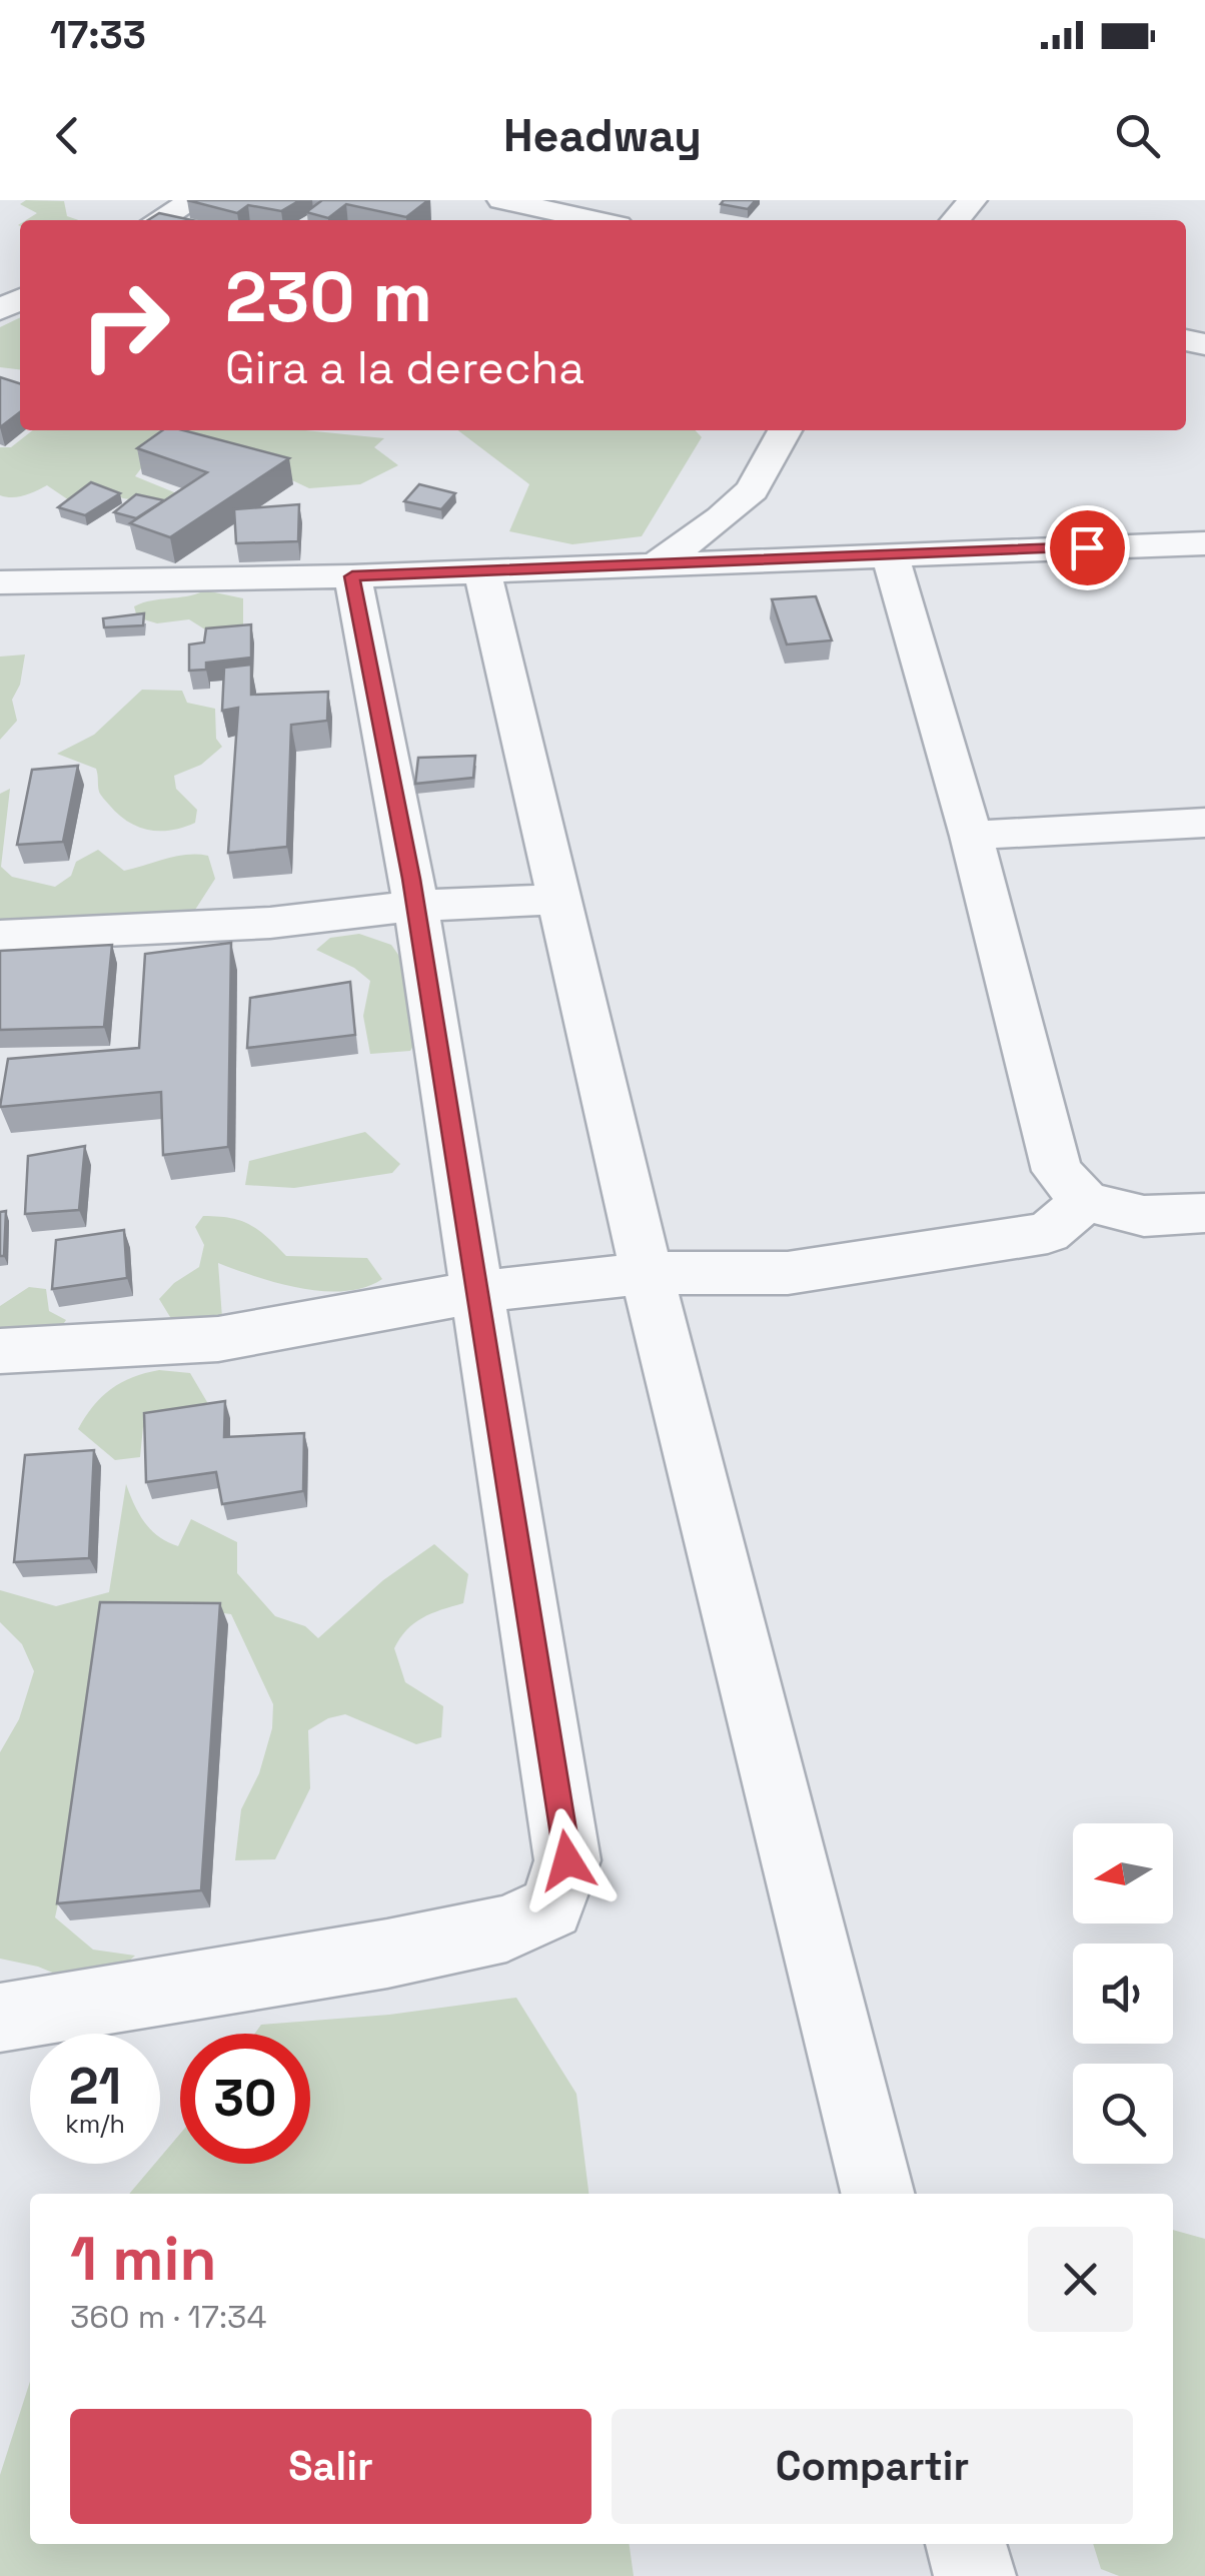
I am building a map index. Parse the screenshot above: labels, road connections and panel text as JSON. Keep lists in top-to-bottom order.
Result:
{
  "north": "left",
  "page": {
    "status": "17:33",
    "header": "Headway",
    "turn": ["230 m", "Gira a la derecha"],
    "speed": "21 km/h",
    "limit": "30",
    "heading": ["1 min", "360 m · 17:34"],
    "buttons": ["Salir", "Compartir"]
  }
}
